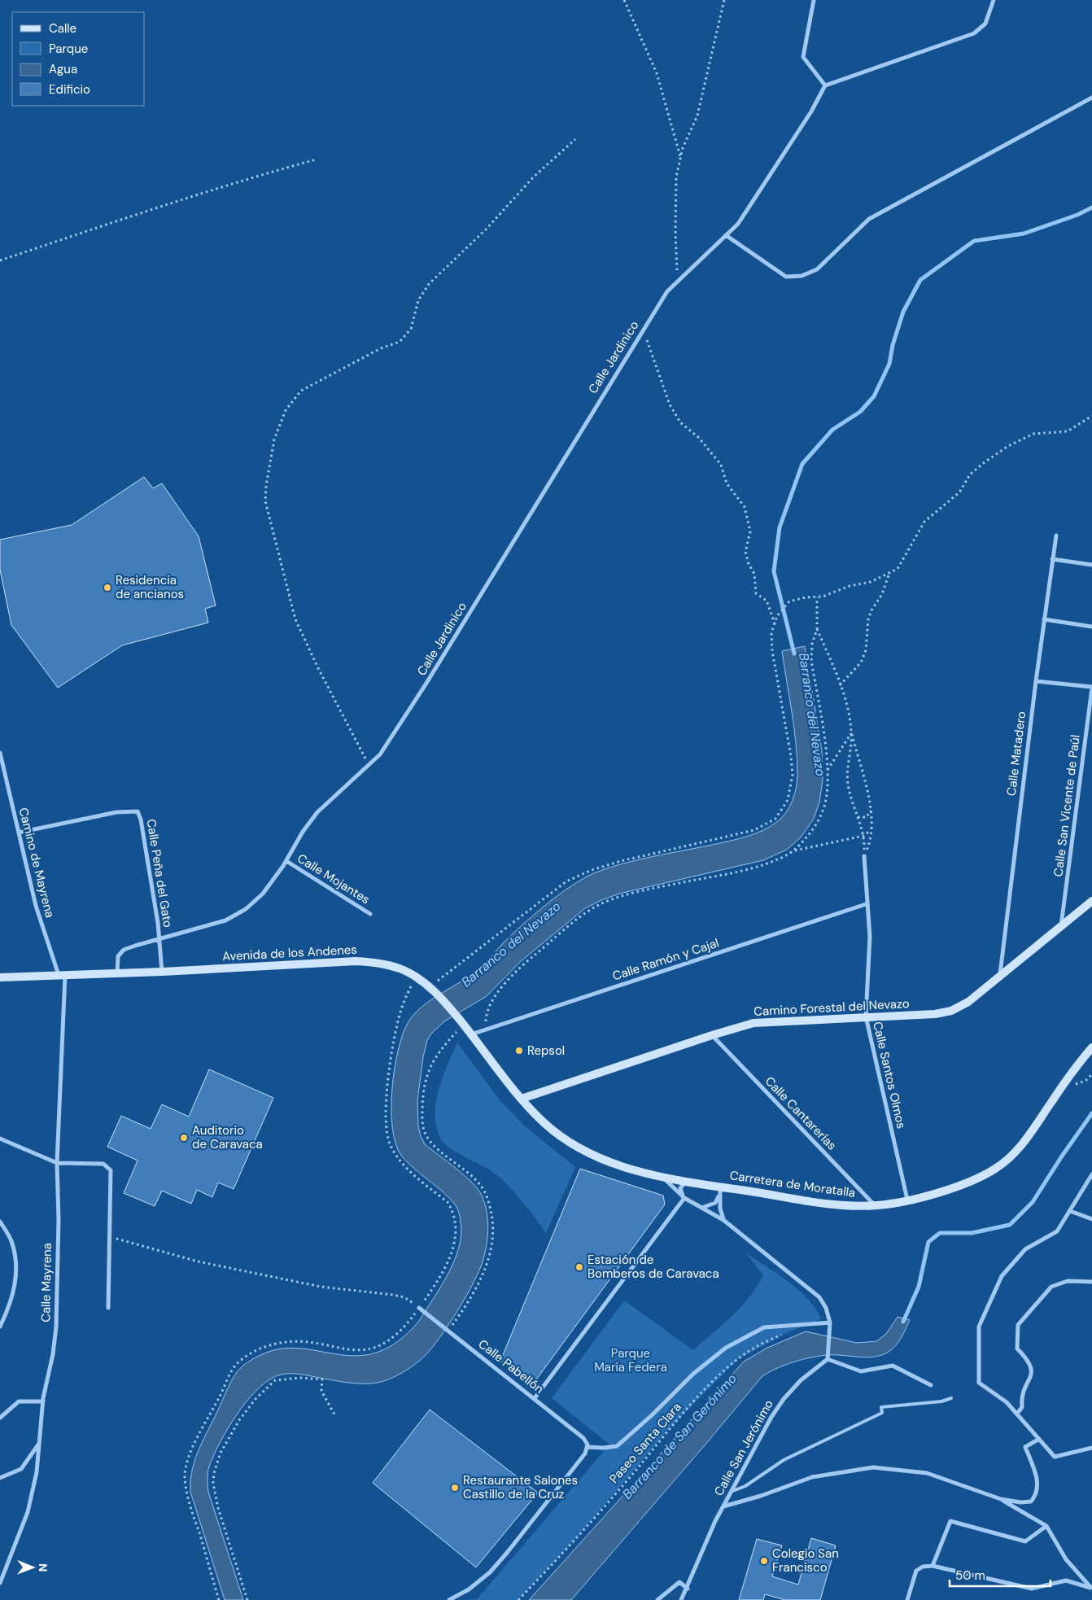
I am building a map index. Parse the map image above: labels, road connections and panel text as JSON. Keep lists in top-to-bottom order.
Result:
{
  "streets": {
    "main road": ["Avenida de los Andenes", "Camino Forestal del Nevazo", "Carretera de Moratalla"],
    "street": [
      "Calle Jardinico",
      "Calle Matadero",
      "Calle San Vicente de Paúl",
      "Camino de Mayrena",
      "Calle Peña del Gato",
      "Calle Mojantes",
      "Calle Ramón y Cajal",
      "Calle Santos Olmos",
      "Calle Cantarerías",
      "Calle Mayrena",
      "Calle Pabellón",
      "Paseo Santa Clara",
      "Calle San Jerónimo"
    ]
  },
  "crossings": [
    ["Calle Jardinico", "Calle Peña del Gato"],
    ["Calle Jardinico", "Calle Mojantes"],
    ["Calle Jardinico", "Avenida de los Andenes"],
    ["Calle Matadero", "Camino Forestal del Nevazo"],
    ["Calle San Vicente de Paúl", "Camino Forestal del Nevazo"],
    ["Camino de Mayrena", "Calle Peña del Gato"],
    ["Camino de Mayrena", "Avenida de los Andenes"],
    ["Camino de Mayrena", "Calle Mayrena"],
    ["Avenida de los Andenes", "Calle Ramón y Cajal"],
    ["Avenida de los Andenes", "Camino Forestal del Nevazo"],
    ["Avenida de los Andenes", "Carretera de Moratalla"],
    ["Avenida de los Andenes", "Calle Mayrena"],
    ["Calle Ramón y Cajal", "Calle Santos Olmos"],
    ["Camino Forestal del Nevazo", "Calle Santos Olmos"],
    ["Camino Forestal del Nevazo", "Calle Cantarerías"],
    ["Camino Forestal del Nevazo", "Carretera de Moratalla"],
    ["Calle Santos Olmos", "Carretera de Moratalla"],
    ["Calle Cantarerías", "Carretera de Moratalla"],
    ["Calle Pabellón", "Paseo Santa Clara"]
  ],
  "water": ["Barranco del Nevazo", "Barranco de San Gerónimo"],
  "parks": ["Parque María Federa"],
  "places": [
    "Residencia de ancianos",
    "Repsol",
    "Auditorio de Caravaca",
    "Estación de Bomberos de Caravaca",
    "Restaurante Salones Castillo de la Cruz",
    "Colegio San Francisco"
  ],
  "legend": [
    "Calle",
    "Parque",
    "Agua",
    "Edificio"
  ],
  "scale_bar": "50 m",
  "north": "right"
}
